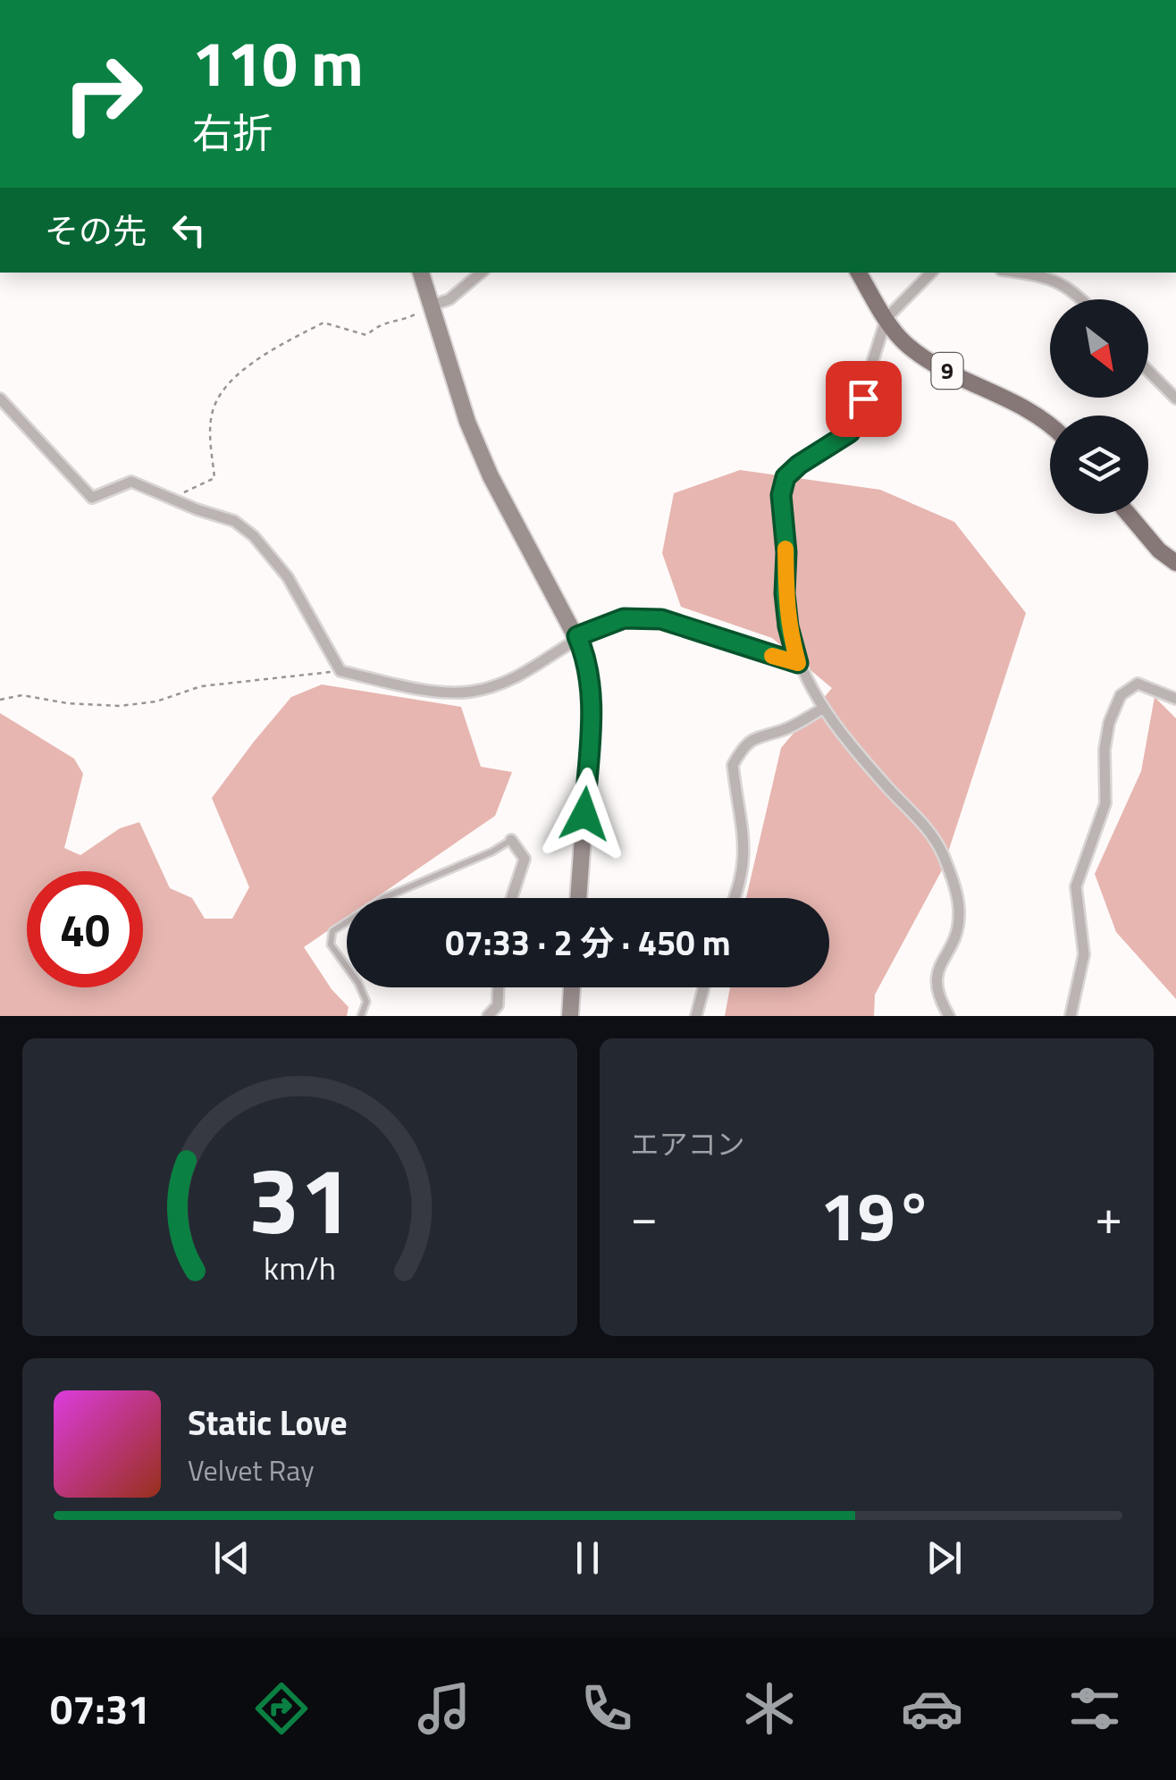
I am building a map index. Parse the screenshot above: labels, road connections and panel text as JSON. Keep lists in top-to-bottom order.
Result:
{
  "streets": {
    "main road": ["9"]
  },
  "north": "bottom right",
  "page": {
    "turn": ["110 m", "右折"],
    "then": "その先",
    "limit": "40",
    "trip": "07:33 · 2 分 · 450 m",
    "tile": "エアコン",
    "heat": ["−", "19°", "+"],
    "song": ["Static Love", "Velvet Ray"],
    "tabs": "07:31",
    "gauge": ["31", "km/h"]
  }
}
